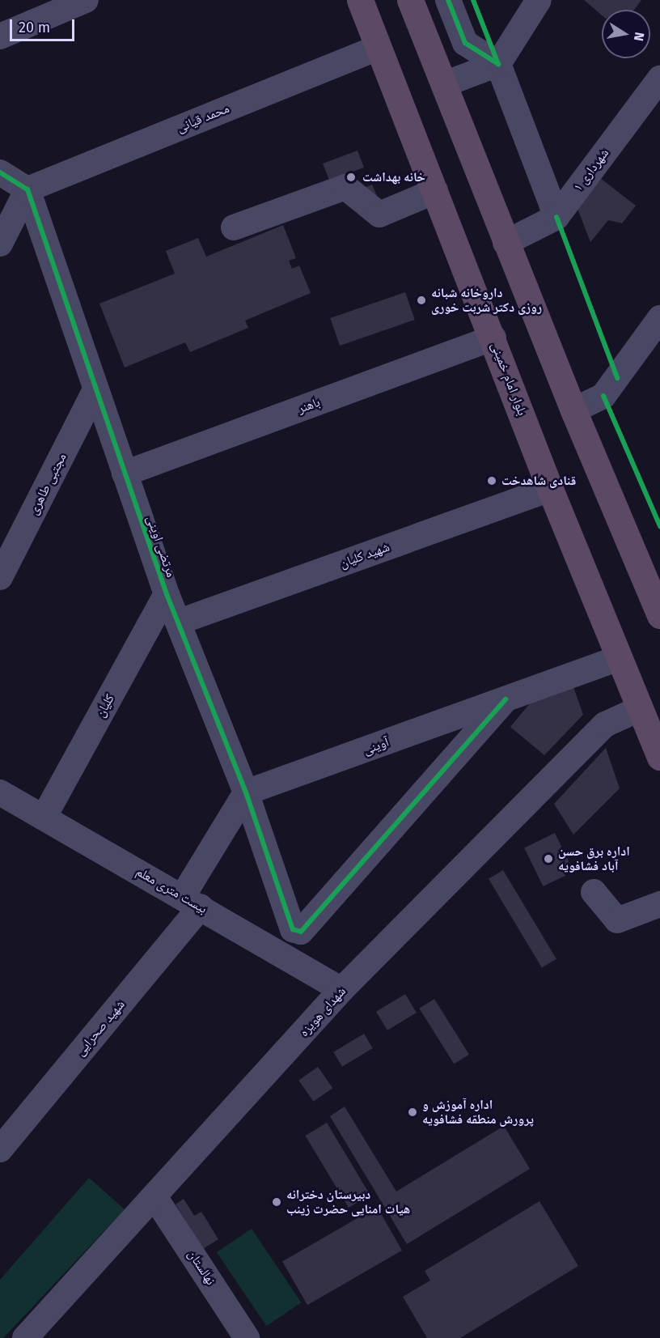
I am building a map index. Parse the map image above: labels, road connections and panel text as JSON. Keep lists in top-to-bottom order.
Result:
{
  "streets": {
    "highway": ["بلوار امام خمینی"],
    "street": [
      "محمد قیانی",
      "شهرداری ۱",
      "باهنر",
      "مجتبی طاهری",
      "مرتضی اوینی",
      "شهید کلیان",
      "کلیان",
      "آوینی",
      "بیست متری معلم",
      "شهدای هویزه",
      "شهید صحرایی",
      "نهالستان"
    ]
  },
  "crossings": [
    ["محمد قیانی", "بلوار امام خمینی"],
    ["محمد قیانی", "مرتضی اوینی"],
    ["بلوار امام خمینی", "باهنر"],
    ["بلوار امام خمینی", "شهید کلیان"],
    ["بلوار امام خمینی", "آوینی"],
    ["بلوار امام خمینی", "شهدای هویزه"],
    ["باهنر", "مرتضی اوینی"],
    ["مجتبی طاهری", "مرتضی اوینی"],
    ["مرتضی اوینی", "شهید کلیان"],
    ["مرتضی اوینی", "کلیان"],
    ["مرتضی اوینی", "آوینی"],
    ["کلیان", "بیست متری معلم"],
    ["بیست متری معلم", "شهدای هویزه"],
    ["بیست متری معلم", "شهید صحرایی"],
    ["شهدای هویزه", "نهالستان"]
  ],
  "places": [
    "خانه بهداشت",
    "داروخانه شبانه روزی دکتر شربت خوری",
    "قنادی شاهدخت",
    "اداره برق حسن آباد فشافویه",
    "اداره آموزش و پرورش منطقه فشافویه",
    "دبیرستان دخترانه هیات امنایی حضرت زینب"
  ],
  "scale_bar": "20 m",
  "north": "right"
}
